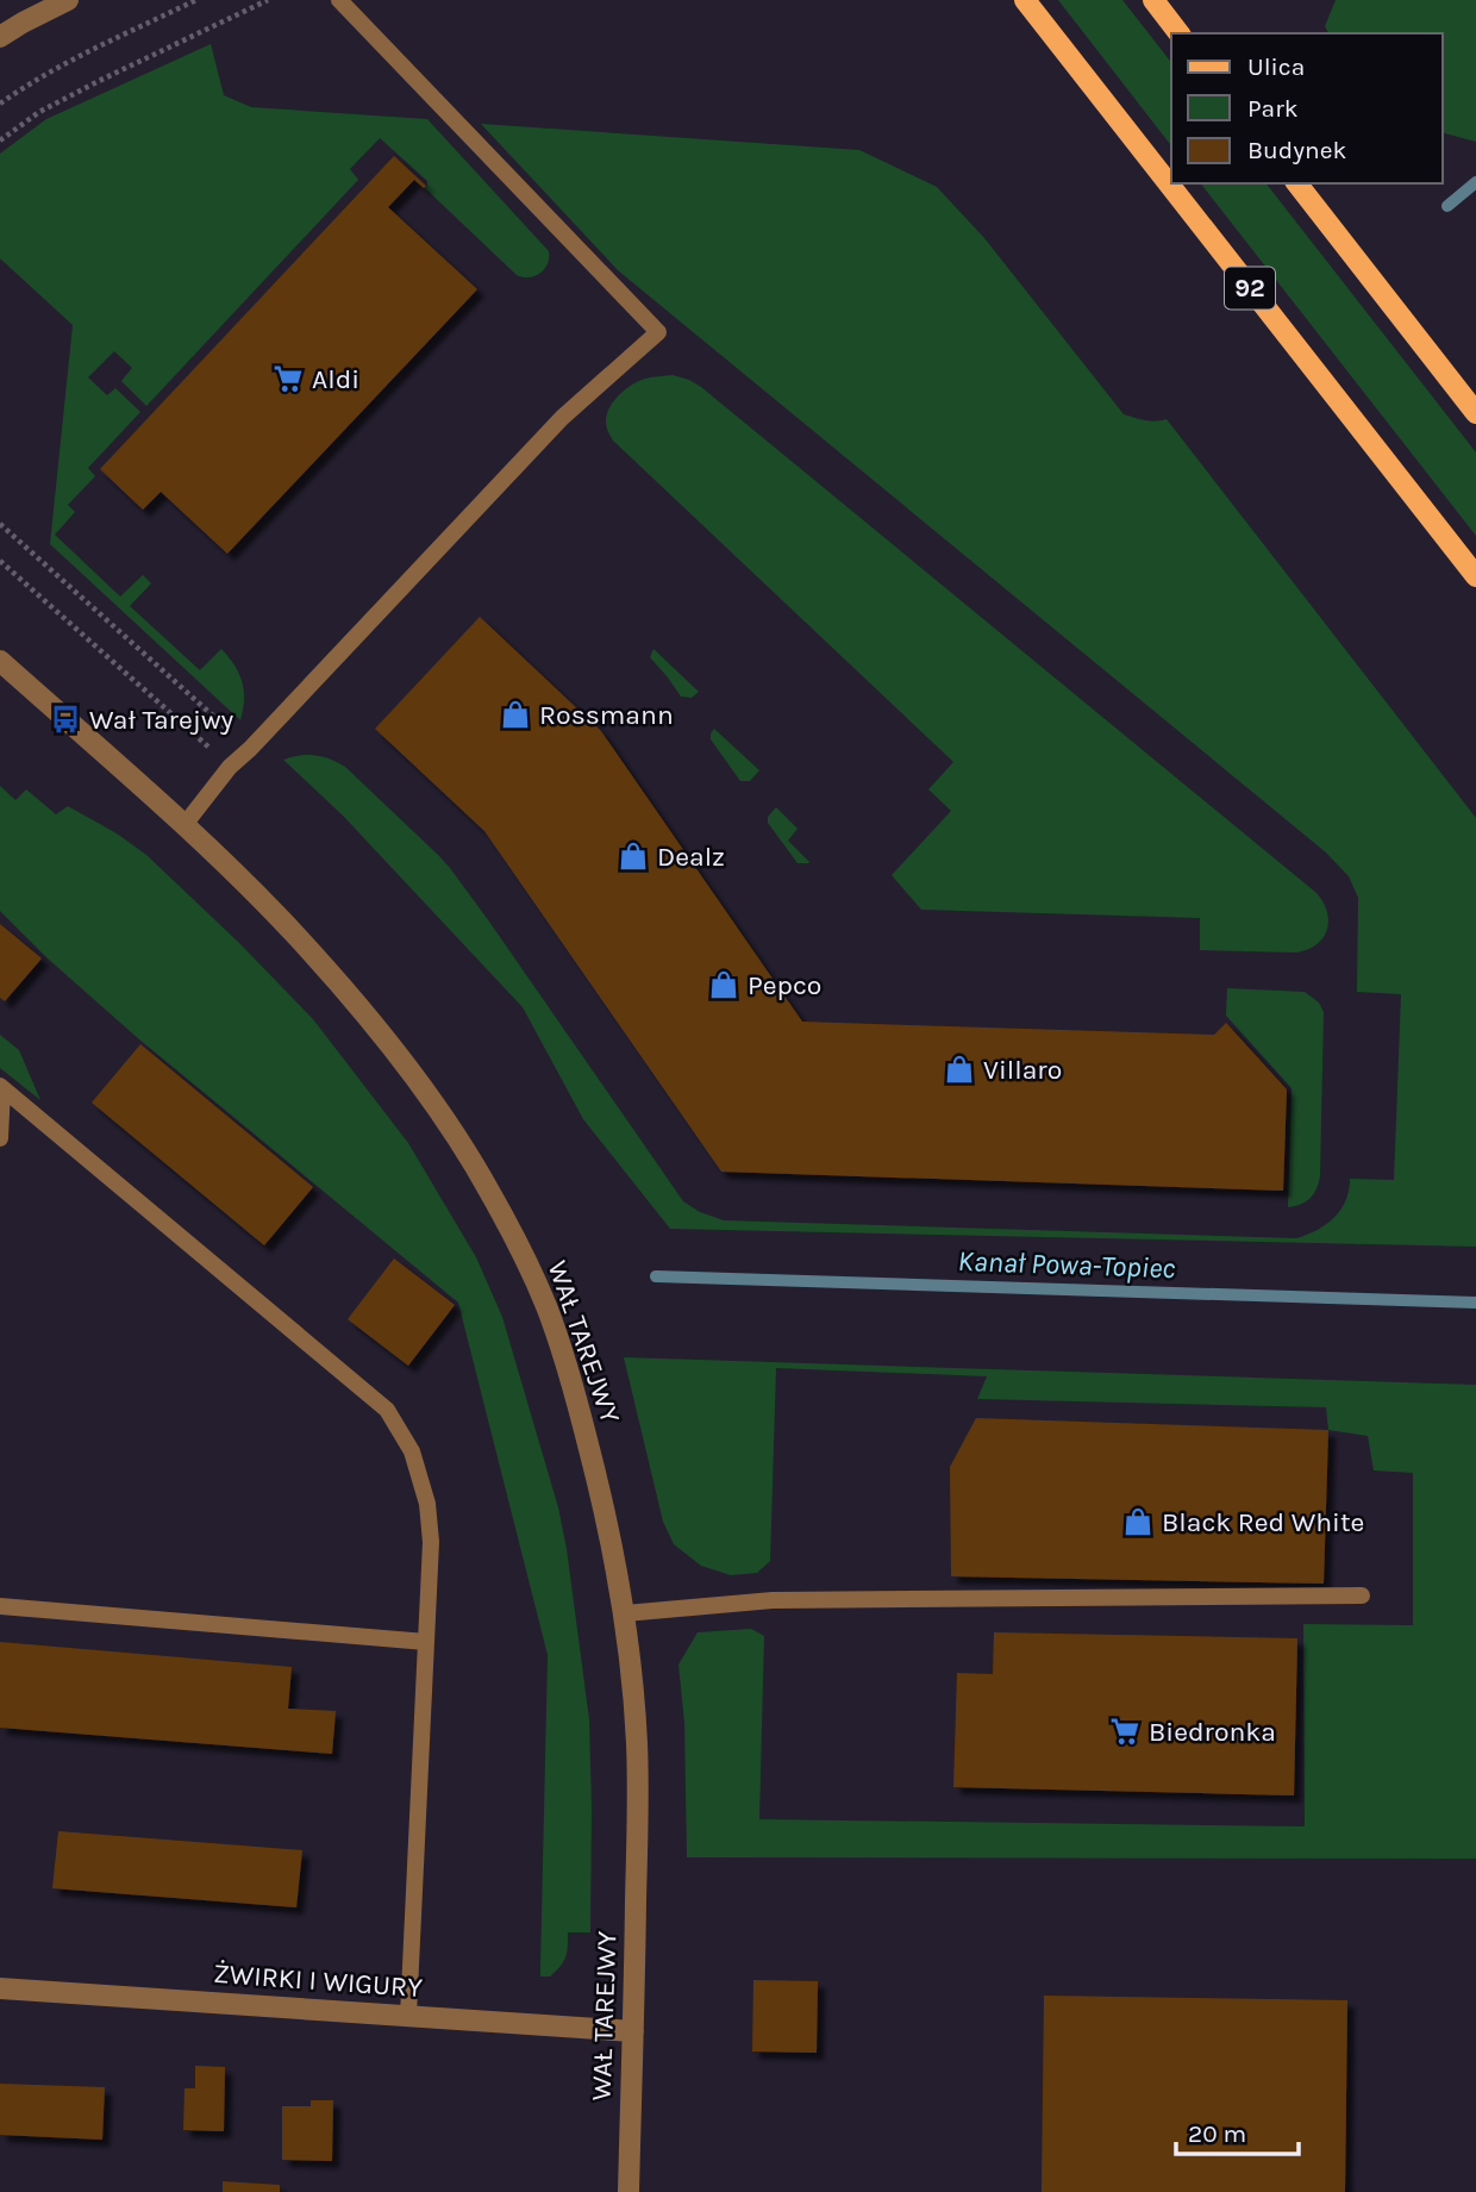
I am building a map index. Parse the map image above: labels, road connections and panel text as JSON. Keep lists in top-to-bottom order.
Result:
{
  "streets": {
    "main road": ["92"],
    "street": ["WAŁ TAREJWY", "ŻWIRKI I WIGURY"]
  },
  "crossings": [
    ["WAŁ TAREJWY", "ŻWIRKI I WIGURY"]
  ],
  "water": ["Kanał Powa-Topiec"],
  "places": {
    "supermarket": ["Aldi", "Biedronka"],
    "shop": [
      "Rossmann",
      "Dealz",
      "Pepco",
      "Villaro",
      "Black Red White"
    ],
    "bus stop": ["Wał Tarejwy"]
  },
  "legend": ["Ulica", "Park", "Budynek"],
  "scale_bar": "20 m"
}
